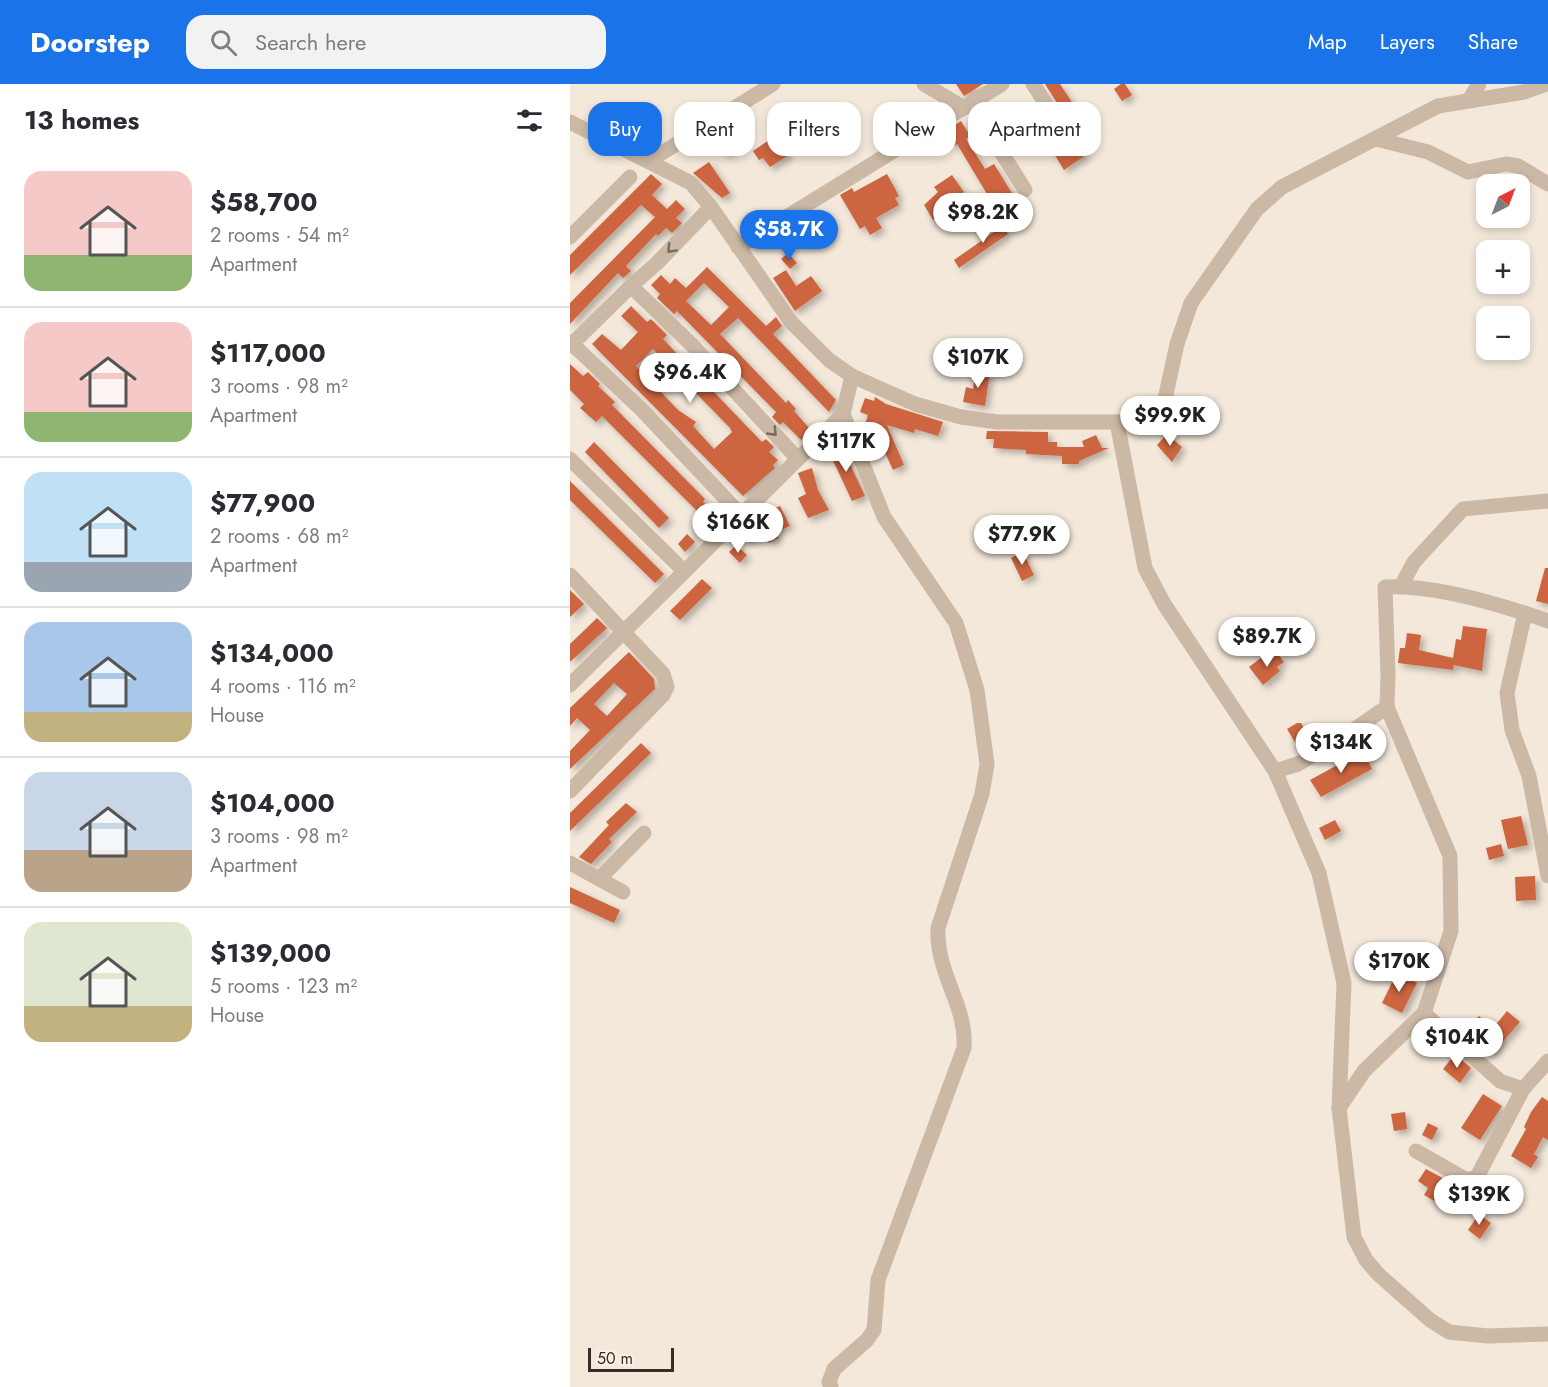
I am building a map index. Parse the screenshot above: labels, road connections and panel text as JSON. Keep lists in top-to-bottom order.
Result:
{
  "scale_bar": "50 m",
  "north": "top right",
  "page": {
    "header": "Doorstep",
    "search": "Search here",
    "nav": ["Map", "Layers", "Share"],
    "heading": "13 homes",
    "chip": [
      "Buy",
      "Rent",
      "Filters",
      "New",
      "Apartment"
    ],
    "list": [
      {
        "name": "$58,700",
        "note": "2 rooms · 54 m² · Apartment"
      },
      {
        "name": "$117,000",
        "note": "3 rooms · 98 m² · Apartment"
      },
      {
        "name": "$77,900",
        "note": "2 rooms · 68 m² · Apartment"
      },
      {
        "name": "$134,000",
        "note": "4 rooms · 116 m² · House"
      },
      {
        "name": "$104,000",
        "note": "3 rooms · 98 m² · Apartment"
      },
      {
        "name": "$139,000",
        "note": "5 rooms · 123 m² · House"
      }
    ],
    "map_buttons": ["+", "−"],
    "price": [
      "$98.2K",
      "$58.7K",
      "$107K",
      "$96.4K",
      "$99.9K",
      "$117K",
      "$166K",
      "$77.9K",
      "$89.7K",
      "$134K",
      "$170K",
      "$104K",
      "$139K"
    ],
    "scale": "50 m"
  }
}
